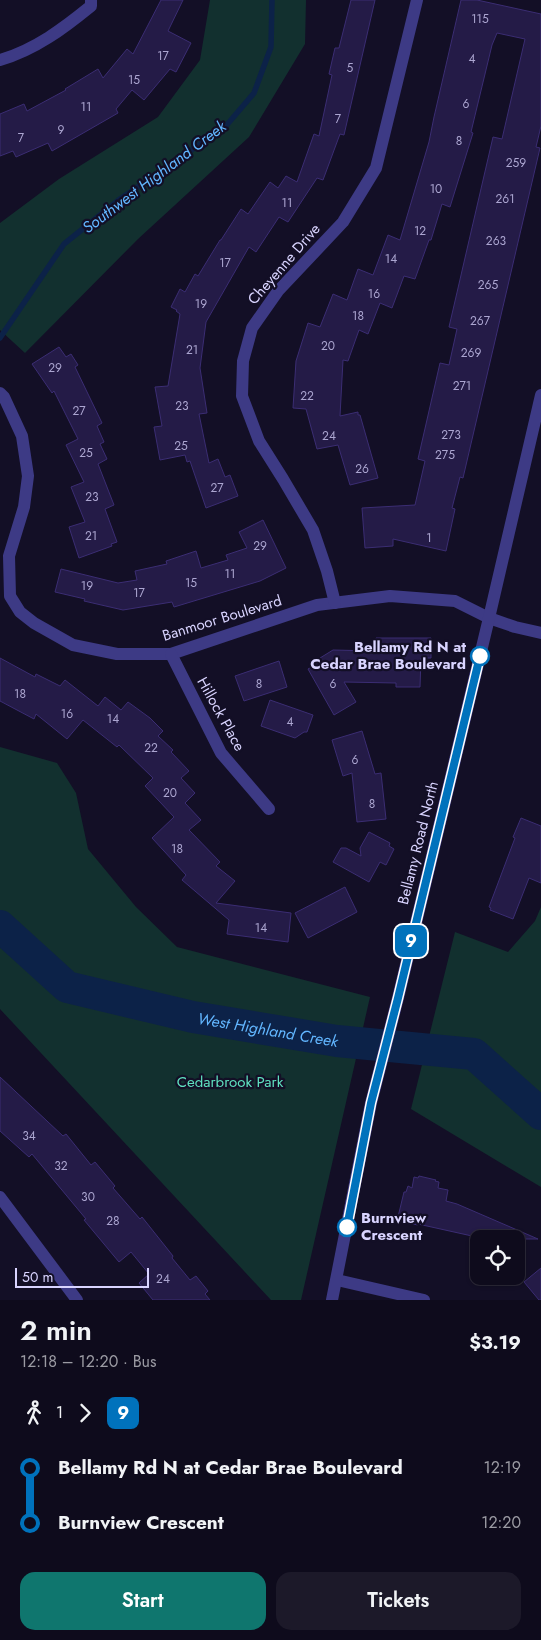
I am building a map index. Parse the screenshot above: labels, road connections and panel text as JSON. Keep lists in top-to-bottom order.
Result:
{
  "streets": {
    "street": [
      "Cheyenne Drive",
      "Banmoor Boulevard",
      "Hillock Place",
      "Bellamy Road North"
    ]
  },
  "crossings": [
    ["Cheyenne Drive", "Banmoor Boulevard"],
    ["Banmoor Boulevard", "Hillock Place"],
    ["Banmoor Boulevard", "Bellamy Road North"]
  ],
  "water": ["Southwest Highland Creek", "West Highland Creek"],
  "parks": ["Cedarbrook Park"],
  "places": ["Bellamy Rd N at Cedar Brae Boulevard", "Burnview Crescent"],
  "lines": ["bus line 9"],
  "house_numbers": [
    "115",
    "17",
    "4",
    "5",
    "15",
    "6",
    "11",
    "7",
    "9",
    "7",
    "8",
    "259",
    "10",
    "261",
    "11",
    "12",
    "263",
    "14",
    "17",
    "265",
    "16",
    "19",
    "18",
    "267",
    "20",
    "21",
    "269",
    "29",
    "271",
    "22",
    "23",
    "27",
    "273",
    "24",
    "25",
    "25",
    "275",
    "26",
    "27",
    "23",
    "21",
    "1",
    "29",
    "11",
    "15",
    "19",
    "17",
    "8",
    "6",
    "18",
    "16",
    "14",
    "4",
    "22",
    "6",
    "20",
    "8",
    "18",
    "14",
    "34",
    "32",
    "30",
    "28",
    "24"
  ],
  "scale_bar": "50 m",
  "page": {
    "on_map": "9",
    "scale": "50 m",
    "heading": ["2 min", "12:18 – 12:20 · Bus", "$3.19"],
    "legs": ["1", "9"],
    "list": [
      {
        "name": "Bellamy Rd N at Cedar Brae Boulevard",
        "value": "12:19"
      },
      {
        "name": "Burnview Crescent",
        "value": "12:20"
      }
    ],
    "buttons": ["Start", "Tickets"]
  }
}
